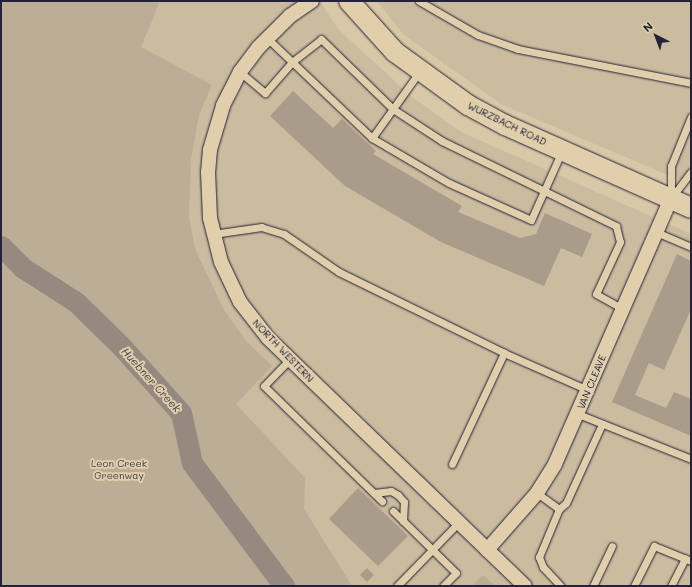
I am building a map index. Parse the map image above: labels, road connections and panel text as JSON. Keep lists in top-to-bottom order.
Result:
{
  "streets": {
    "main road": ["WURZBACH ROAD"],
    "street": ["NORTH WESTERN", "VAN CLEAVE"]
  },
  "crossings": [
    ["WURZBACH ROAD", "VAN CLEAVE"],
    ["NORTH WESTERN", "VAN CLEAVE"]
  ],
  "water": ["Huebner Creek"],
  "parks": ["Leon Creek Greenway"],
  "north": "top left"
}
